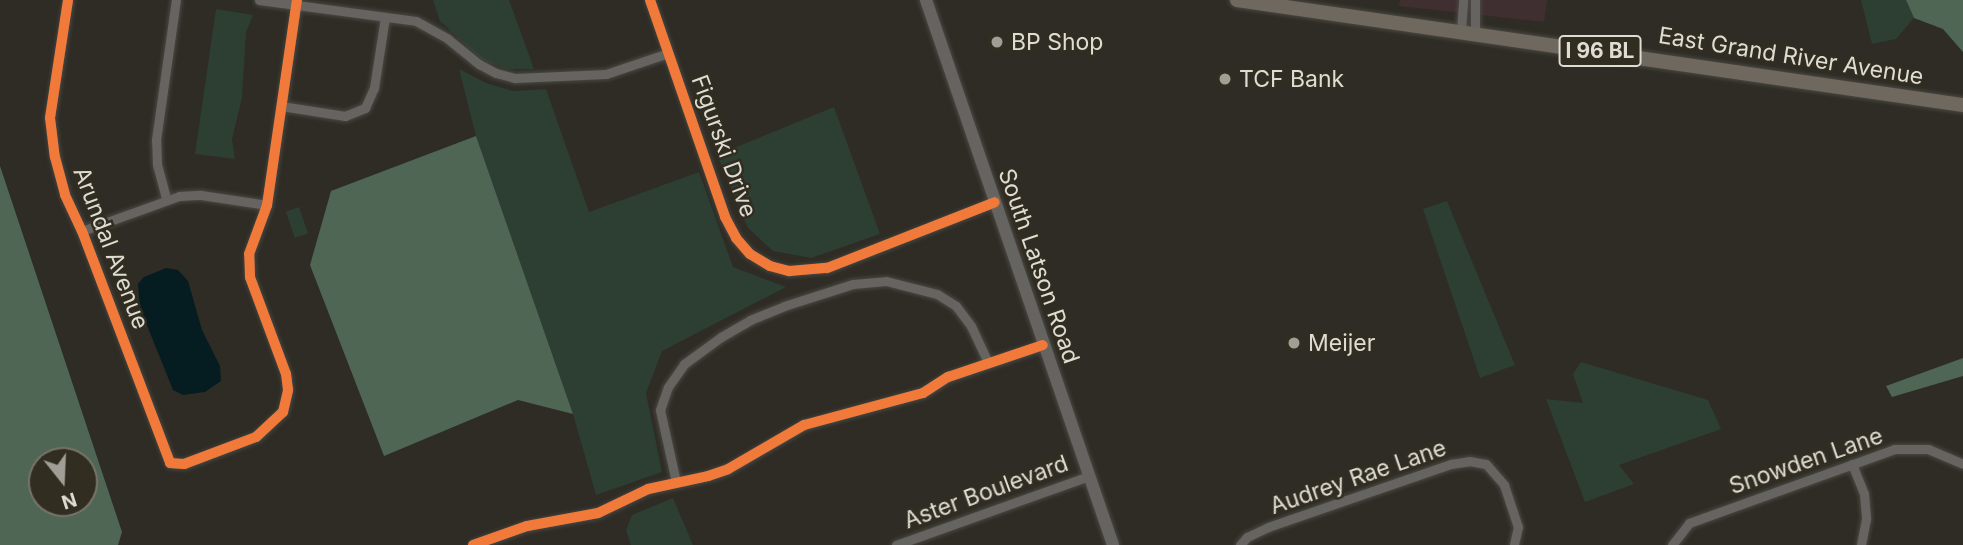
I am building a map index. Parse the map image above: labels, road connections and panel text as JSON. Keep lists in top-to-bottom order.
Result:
{
  "streets": {
    "main road": ["I 96 BL", "East Grand River Avenue", "South Latson Road"],
    "street": [
      "Figurski Drive",
      "Arundal Avenue",
      "Snowden Lane",
      "Audrey Rae Lane",
      "Aster Boulevard"
    ]
  },
  "crossings": [
    ["Figurski Drive", "South Latson Road"],
    ["South Latson Road", "Aster Boulevard"]
  ],
  "places": ["BP Shop", "TCF Bank", "Meijer"],
  "north": "bottom"
}
